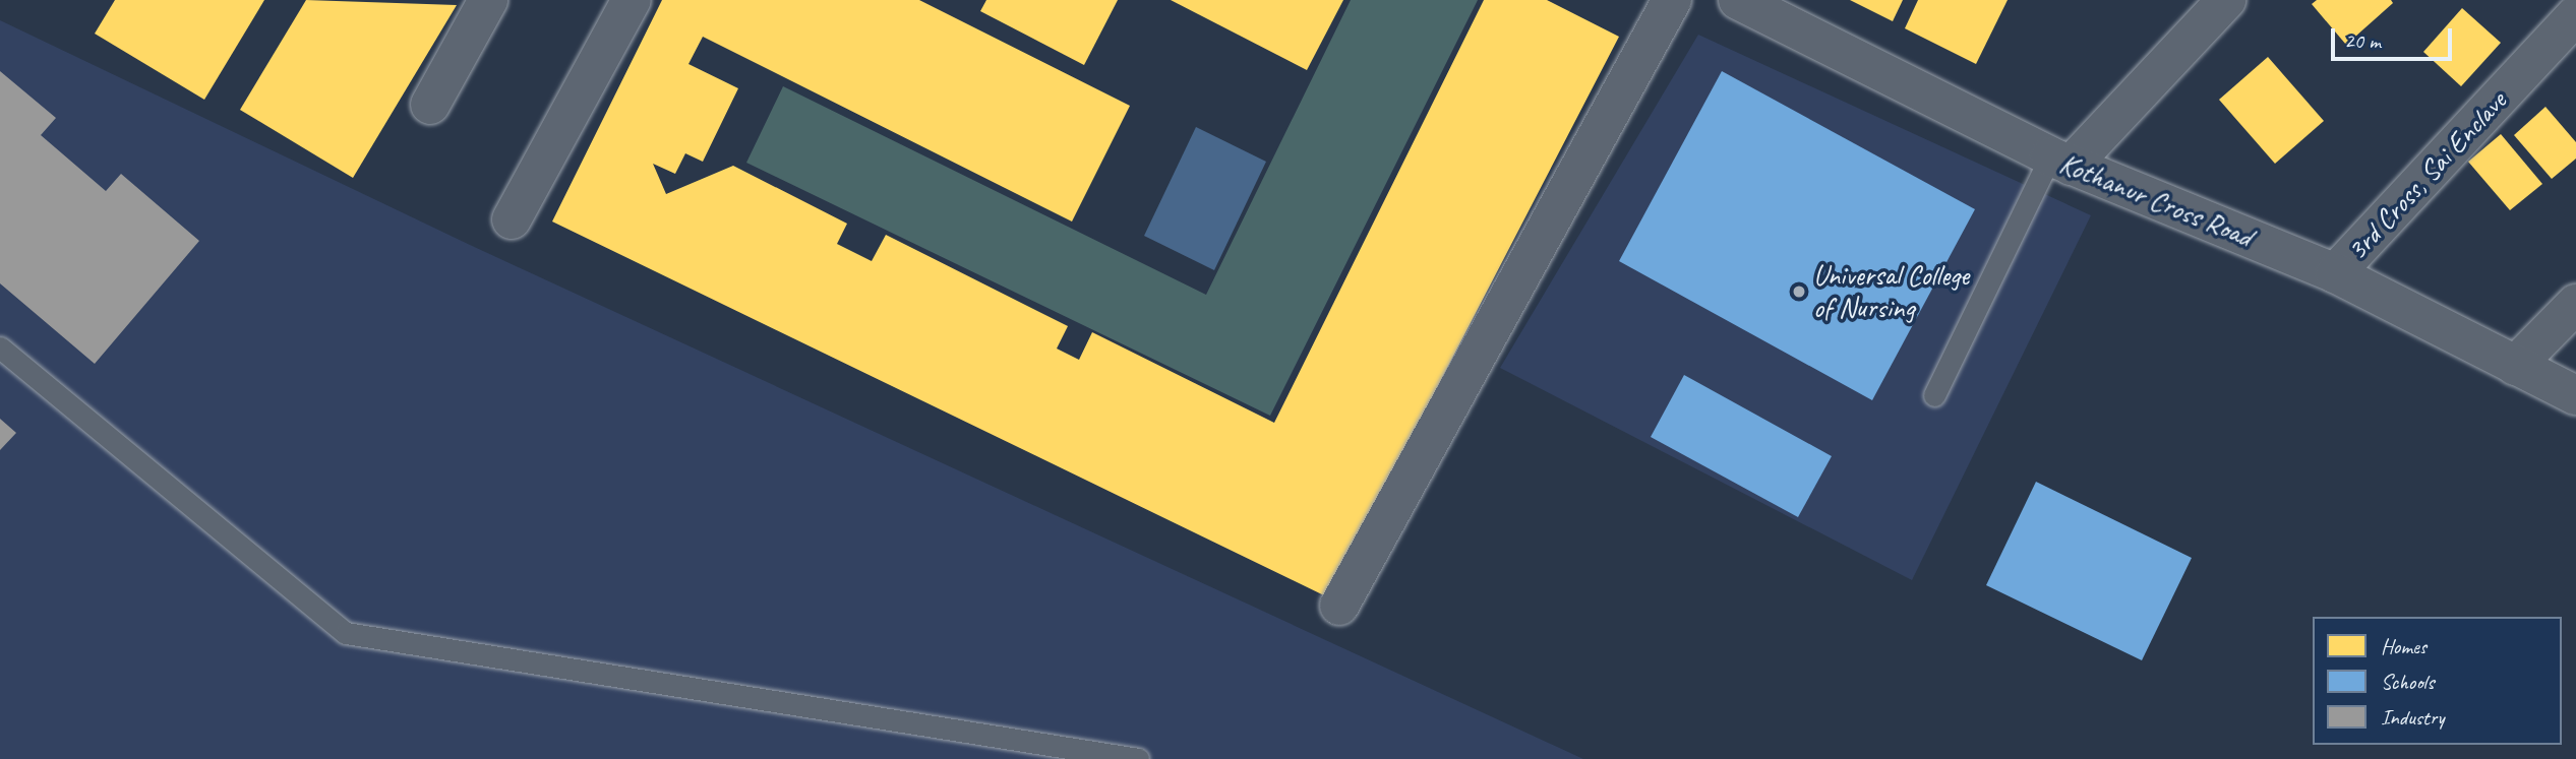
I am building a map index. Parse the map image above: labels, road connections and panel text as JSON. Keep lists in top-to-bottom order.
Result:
{
  "streets": {
    "street": ["3rd Cross, Sai Enclave", "Kothanur Cross Road"]
  },
  "crossings": [
    ["3rd Cross, Sai Enclave", "Kothanur Cross Road"]
  ],
  "places": ["Universal College of Nursing"],
  "legend": ["Homes", "Schools", "Industry"],
  "scale_bar": "20 m"
}
